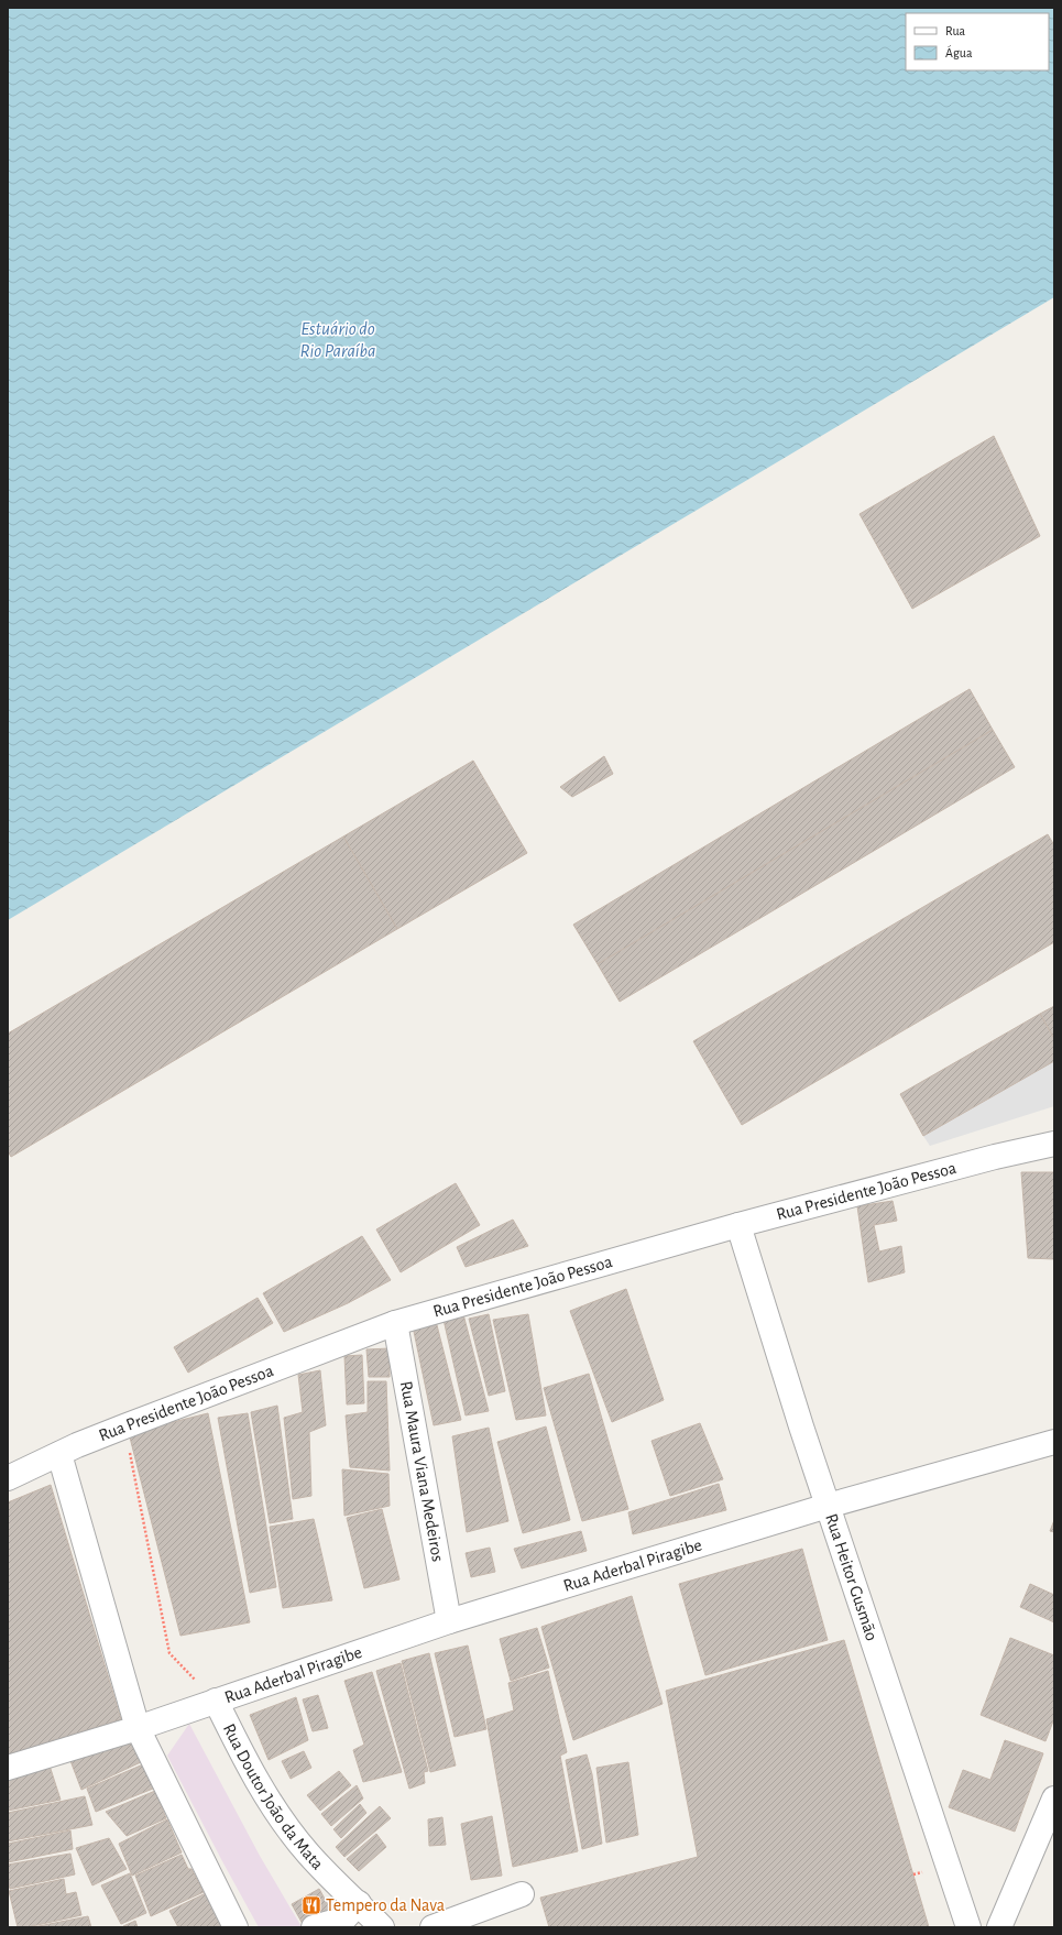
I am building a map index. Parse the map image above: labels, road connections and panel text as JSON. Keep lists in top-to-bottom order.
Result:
{
  "streets": {
    "street": [
      "Rua Presidente João Pessoa",
      "Rua Maura Viana Medeiros",
      "Rua Aderbal Piragibe",
      "Rua Heitor Gusmão",
      "Rua Doutor João da Mata"
    ]
  },
  "crossings": [
    ["Rua Presidente João Pessoa", "Rua Maura Viana Medeiros"],
    ["Rua Presidente João Pessoa", "Rua Heitor Gusmão"],
    ["Rua Presidente João Pessoa", "Rua Doutor João da Mata"],
    ["Rua Maura Viana Medeiros", "Rua Aderbal Piragibe"],
    ["Rua Aderbal Piragibe", "Rua Heitor Gusmão"],
    ["Rua Aderbal Piragibe", "Rua Doutor João da Mata"]
  ],
  "water": ["Estuário do Rio Paraíba"],
  "places": {
    "restaurant": ["Tempero da Nava"]
  },
  "legend": ["Rua", "Água"]
}
